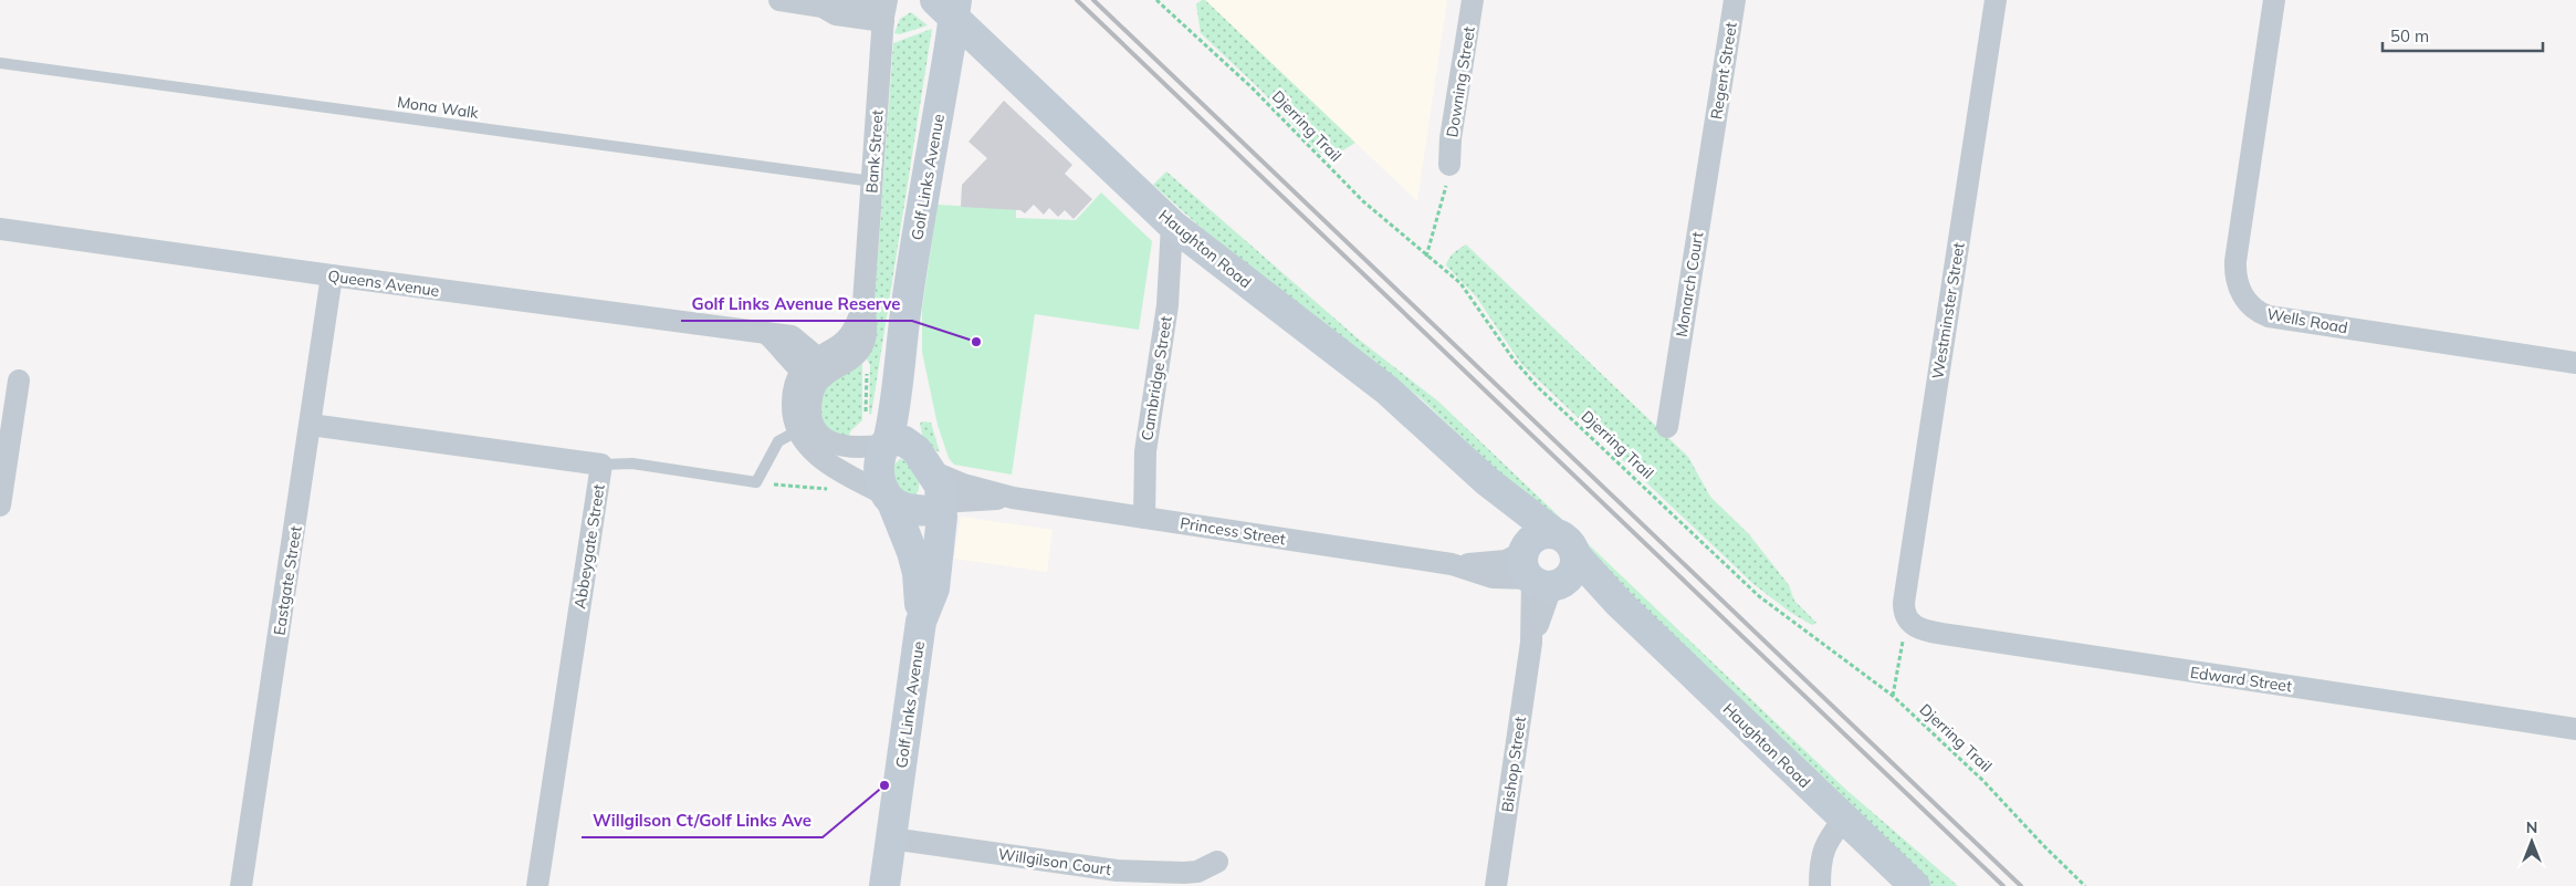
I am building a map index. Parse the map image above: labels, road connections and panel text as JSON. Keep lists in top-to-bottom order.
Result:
{
  "streets": {
    "street": [
      "Regent Street",
      "Downing Street",
      "Bank Street",
      "Golf Links Avenue",
      "Haughton Road",
      "Queens Avenue",
      "Monarch Court",
      "Westminster Street",
      "Wells Road",
      "Cambridge Street",
      "Princess Street",
      "Abbeygate Street",
      "Eastgate Street",
      "Edward Street",
      "Bishop Street",
      "Willgilson Court"
    ],
    "lane": ["Mona Walk"],
    "path": ["Djerring Trail"]
  },
  "crossings": [
    ["Regent Street", "Monarch Court"],
    ["Mona Walk", "Bank Street"],
    ["Bank Street", "Queens Avenue"],
    ["Golf Links Avenue", "Princess Street"],
    ["Golf Links Avenue", "Willgilson Court"],
    ["Haughton Road", "Cambridge Street"],
    ["Haughton Road", "Princess Street"],
    ["Haughton Road", "Bishop Street"],
    ["Queens Avenue", "Eastgate Street"],
    ["Westminster Street", "Edward Street"],
    ["Cambridge Street", "Princess Street"],
    ["Princess Street", "Bishop Street"],
    ["Abbeygate Street", "Eastgate Street"]
  ],
  "places": ["Golf Links Avenue Reserve", "Willgilson Ct/Golf Links Ave"],
  "scale_bar": "50 m",
  "north": "top"
}
